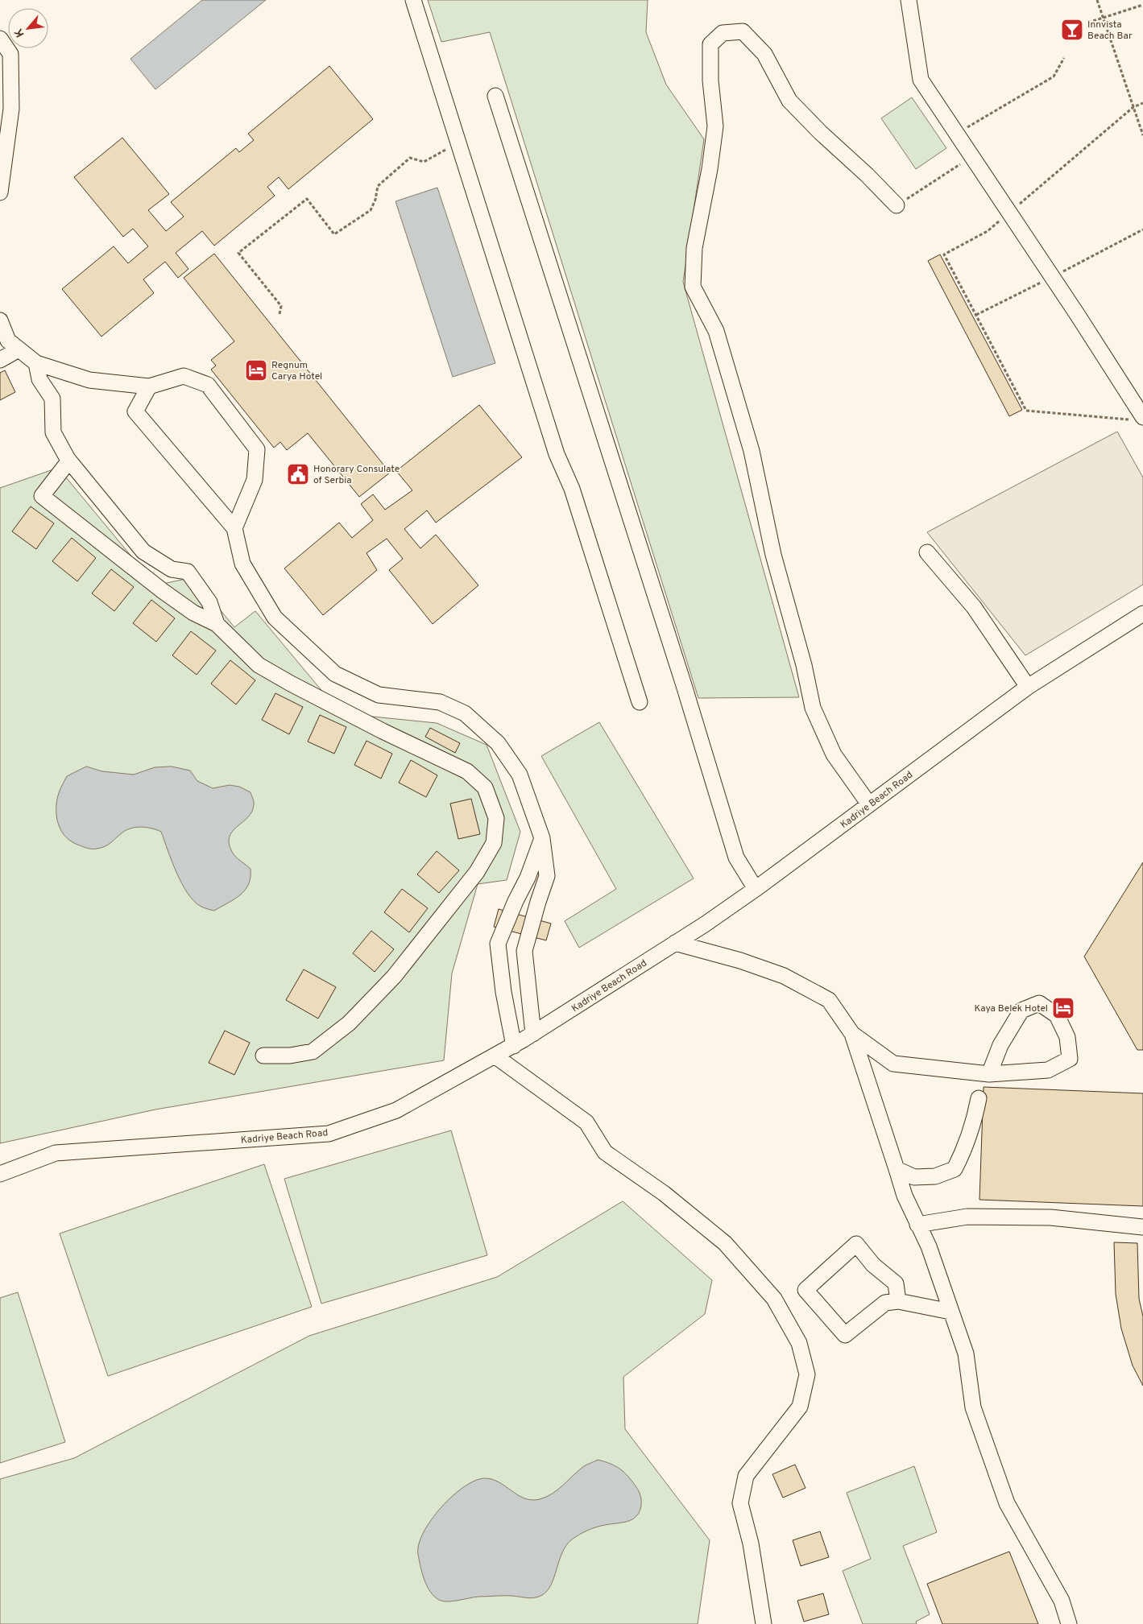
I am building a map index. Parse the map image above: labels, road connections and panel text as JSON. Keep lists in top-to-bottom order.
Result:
{
  "streets": {
    "street": ["Kadriye Beach Road"]
  },
  "places": {
    "bar": ["Innvista Beach Bar"],
    "hotel": ["Regnum Carya Hotel", "Kaya Belek Hotel"],
    "public building": ["Honorary Consulate of Serbia"]
  },
  "north": "bottom left"
}
